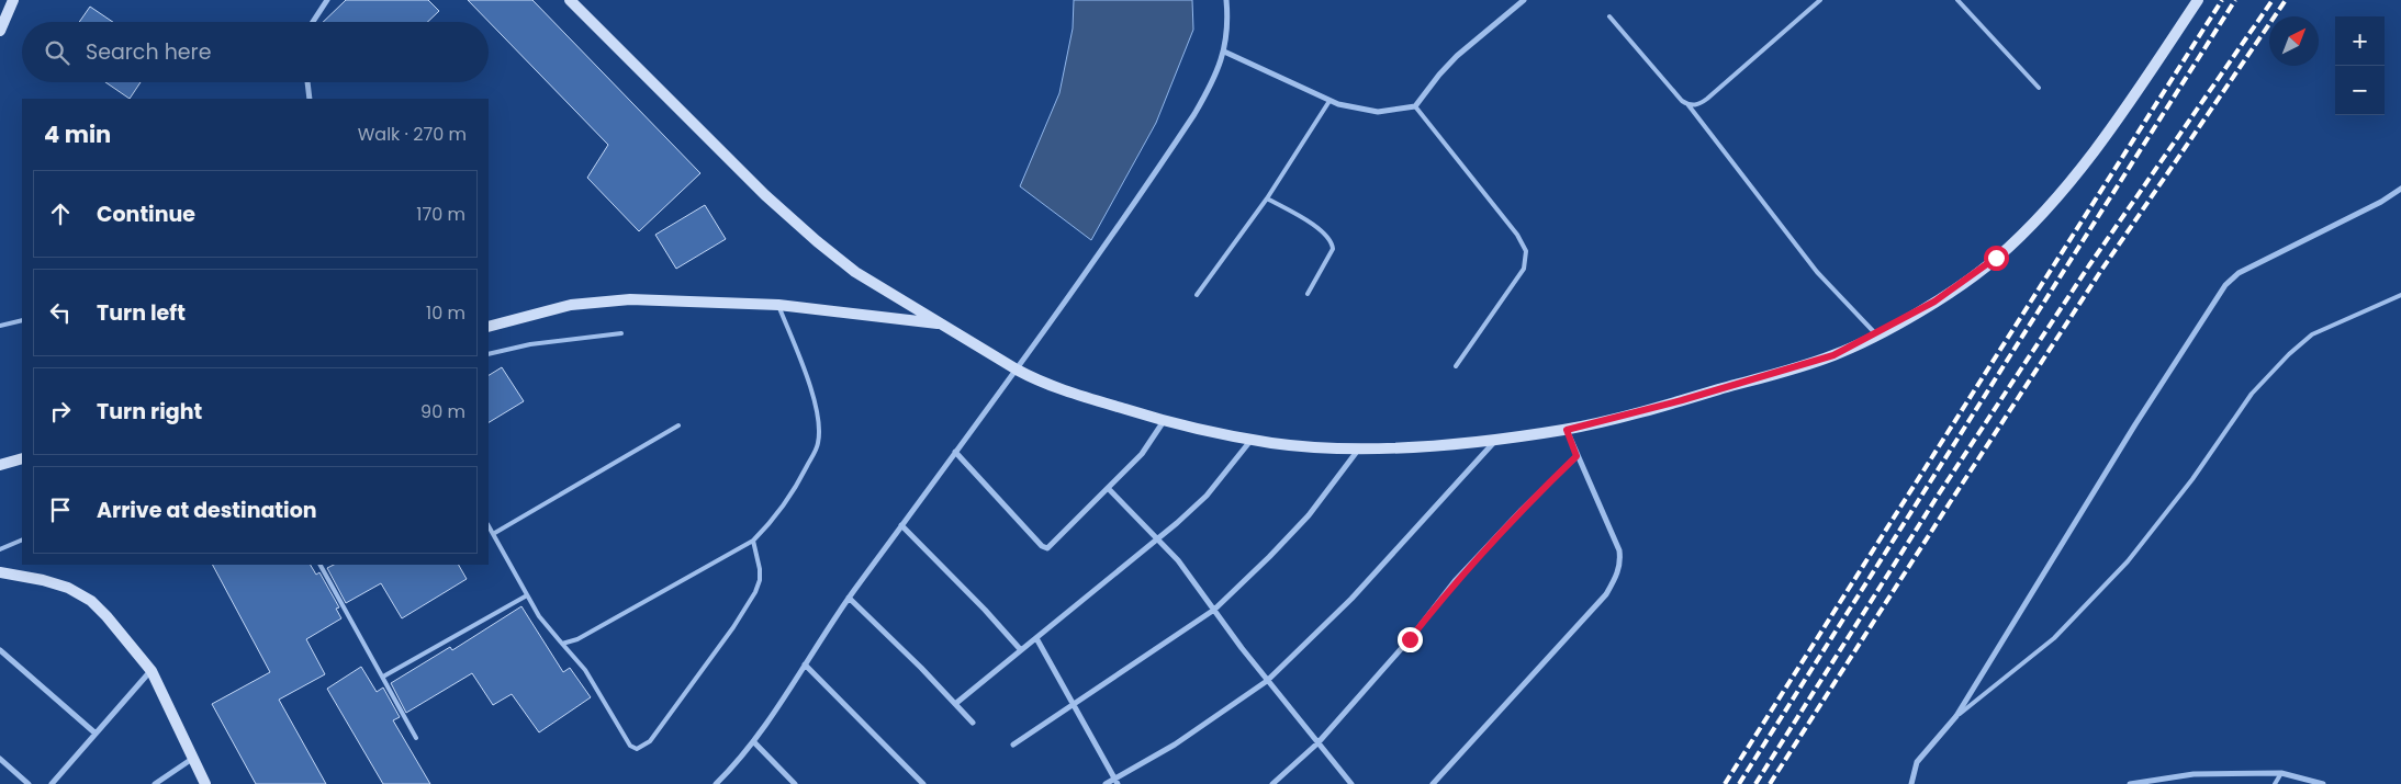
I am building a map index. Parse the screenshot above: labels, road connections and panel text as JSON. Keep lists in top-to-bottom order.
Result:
{
  "north": "top right",
  "page": {
    "map_buttons": ["+", "−"],
    "search": "Search here",
    "heading": ["4 min", "Walk · 270 m"],
    "list": [
      ["Continue", "170 m"],
      ["Turn left", "10 m"],
      ["Turn right", "90 m"],
      "Arrive at destination"
    ]
  }
}
